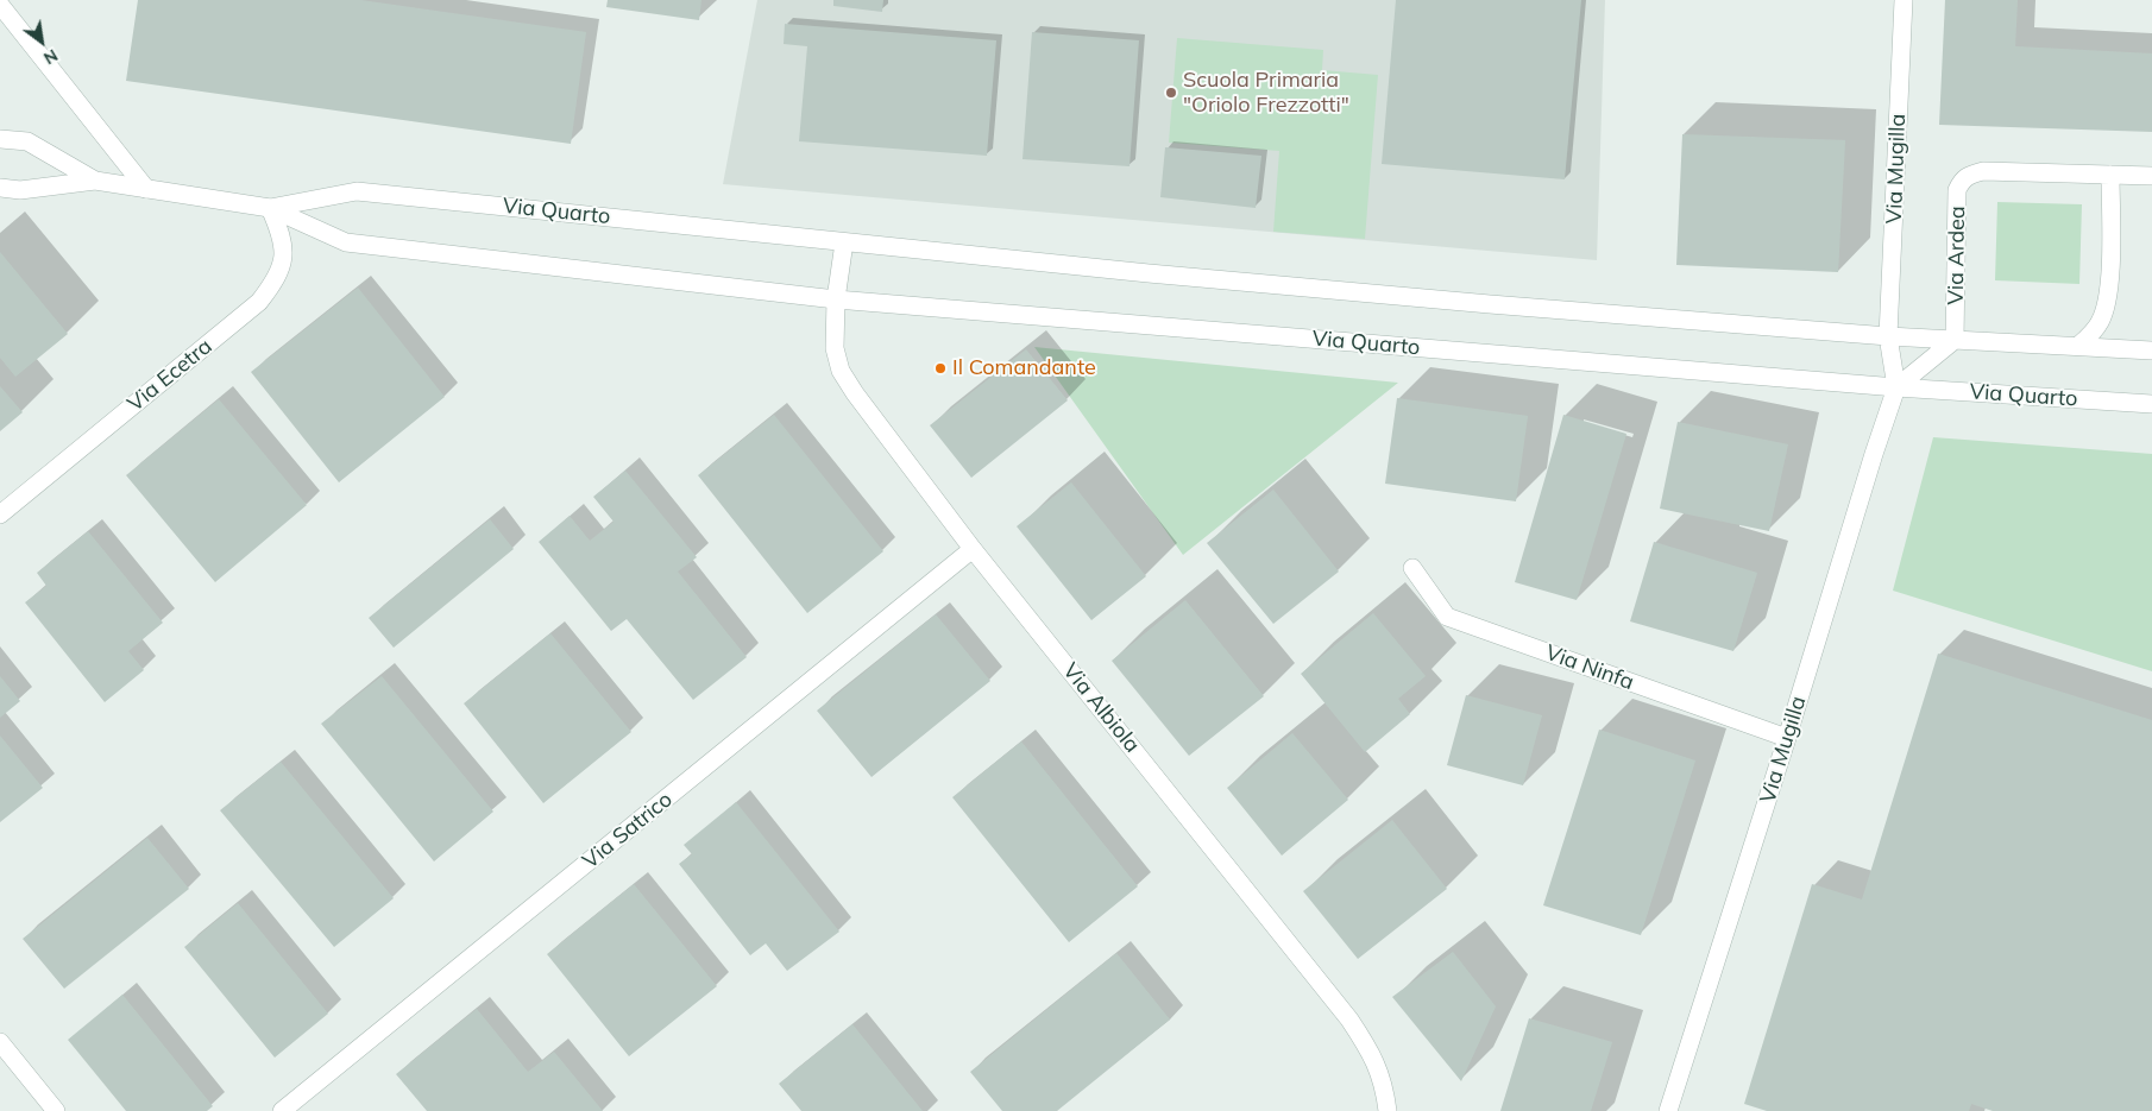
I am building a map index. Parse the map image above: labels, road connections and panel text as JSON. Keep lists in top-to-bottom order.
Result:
{
  "streets": {
    "street": [
      "Via Mugilla",
      "Via Quarto",
      "Via Ardea",
      "Via Ecetra",
      "Via Ninfa",
      "Via Albiola",
      "Via Satrico"
    ]
  },
  "crossings": [
    ["Via Mugilla", "Via Quarto"],
    ["Via Mugilla", "Via Ninfa"],
    ["Via Quarto", "Via Ardea"],
    ["Via Quarto", "Via Ecetra"],
    ["Via Quarto", "Via Albiola"],
    ["Via Albiola", "Via Satrico"]
  ],
  "places": ["Scuola Primaria \"Oriolo Frezzotti\"", "Il Comandante"],
  "north": "bottom right"
}
